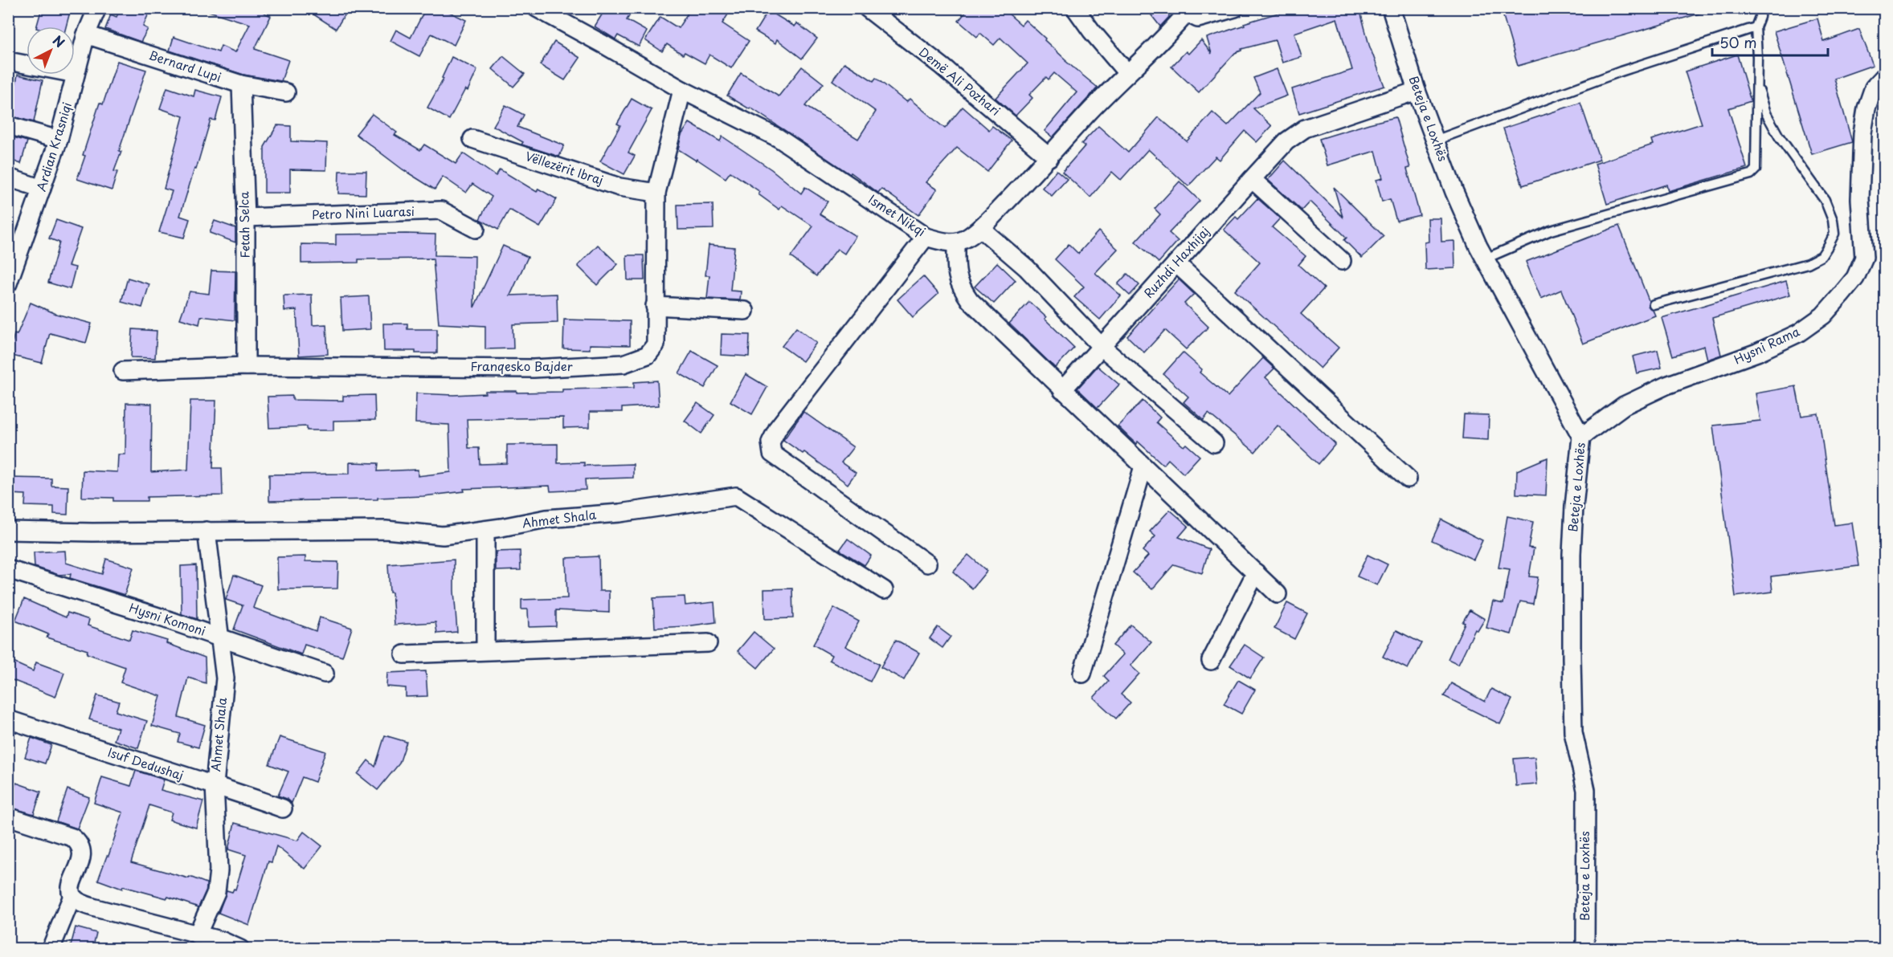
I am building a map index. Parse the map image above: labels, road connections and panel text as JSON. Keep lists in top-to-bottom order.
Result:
{
  "streets": {
    "street": [
      "Bernard Lupi",
      "Demë Ali Pozhari",
      "Beteja e Loxhës",
      "Ardian Krasniqi",
      "Vëllezërit Ibraj",
      "Petro Nini Luarasi",
      "Ismet Nikqi",
      "Fetah Selca",
      "Ruzhdi Haxhijaj",
      "Hysni Rama",
      "Franqesko Bajder",
      "Ahmet Shala",
      "Hysni Komoni",
      "Isuf Dedushaj"
    ]
  },
  "crossings": [
    ["Bernard Lupi", "Ardian Krasniqi"],
    ["Bernard Lupi", "Fetah Selca"],
    ["Beteja e Loxhës", "Ruzhdi Haxhijaj"],
    ["Beteja e Loxhës", "Hysni Rama"],
    ["Vëllezërit Ibraj", "Franqesko Bajder"],
    ["Petro Nini Luarasi", "Fetah Selca"],
    ["Ismet Nikqi", "Franqesko Bajder"],
    ["Fetah Selca", "Franqesko Bajder"],
    ["Ahmet Shala", "Hysni Komoni"],
    ["Ahmet Shala", "Isuf Dedushaj"]
  ],
  "scale_bar": "50 m",
  "north": "top right"
}
